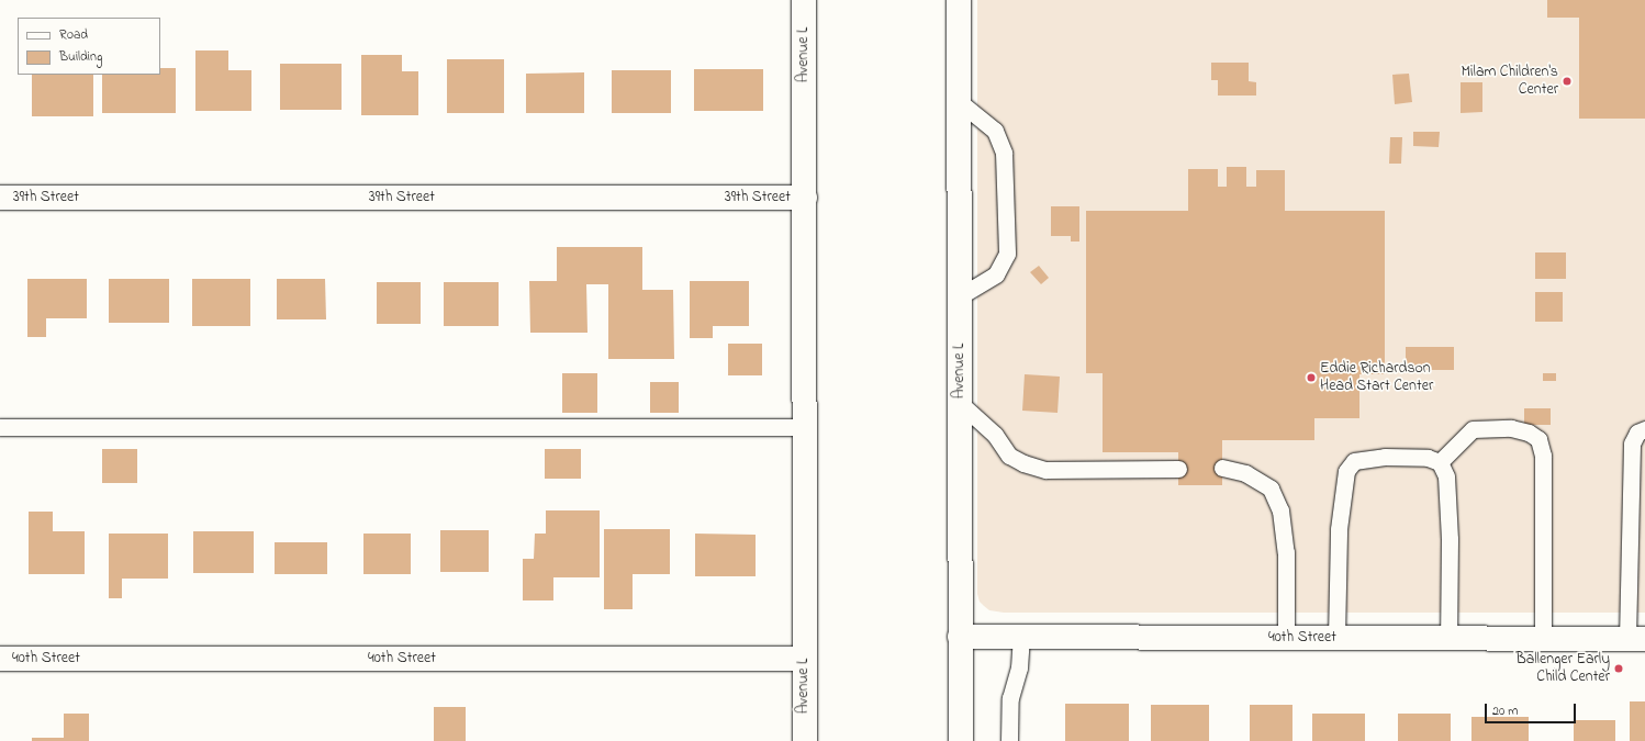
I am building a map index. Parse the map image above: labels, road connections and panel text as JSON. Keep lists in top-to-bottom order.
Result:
{
  "streets": {
    "street": ["Avenue L", "39th Street", "40th Street"]
  },
  "crossings": [
    ["Avenue L", "39th Street"],
    ["Avenue L", "40th Street"]
  ],
  "places": ["Milam Children's Center", "Eddie Richardson Head Start Center", "Ballenger Early Child Center"],
  "legend": ["Road", "Building"],
  "scale_bar": "20 m"
}
